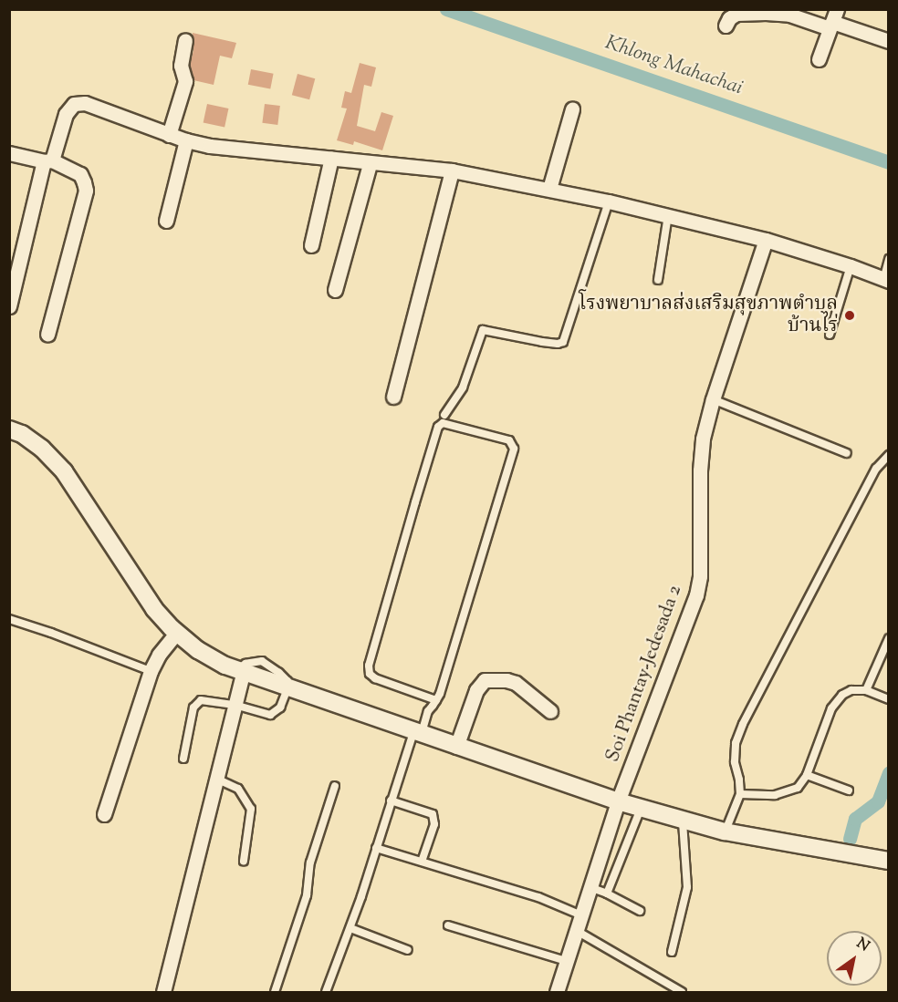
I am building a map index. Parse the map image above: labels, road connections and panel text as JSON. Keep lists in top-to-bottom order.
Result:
{
  "streets": {
    "street": ["Soi Phantay-Jedesada 2"]
  },
  "water": ["Khlong Mahachai"],
  "places": ["โรงพยาบาลส่งเสริมสุขภาพตำบล บ้านไร่"],
  "north": "top right"
}
